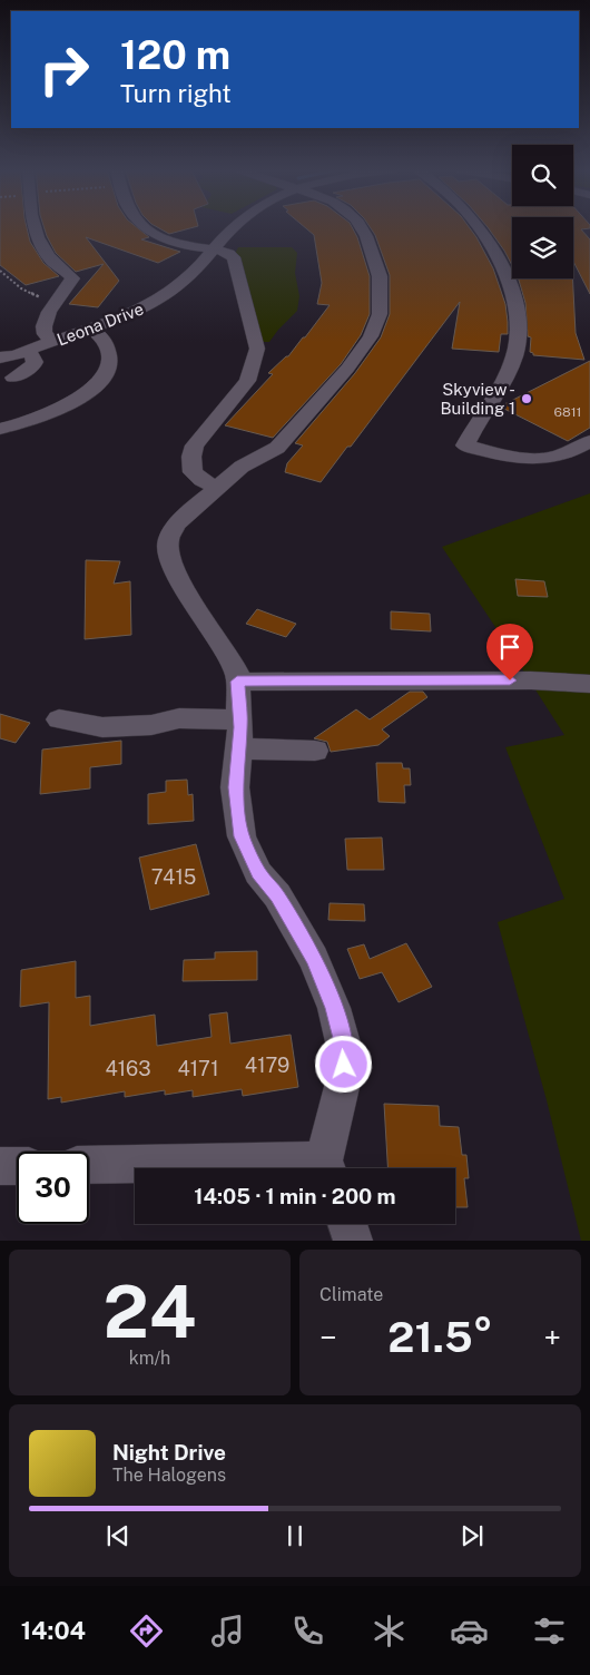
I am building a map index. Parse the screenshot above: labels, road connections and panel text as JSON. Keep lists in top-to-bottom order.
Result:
{
  "streets": {
    "street": ["Leona Drive"]
  },
  "places": ["Skyview - Building 1"],
  "house_numbers": [
    "6811",
    "7415",
    "4179",
    "4163",
    "4171"
  ],
  "page": {
    "turn": ["120 m", "Turn right"],
    "limit": "30",
    "trip": "14:05 · 1 min · 200 m",
    "tile": [
      ["24", "km/h"],
      "Climate"
    ],
    "heat": ["−", "21.5°", "+"],
    "song": ["Night Drive", "The Halogens"],
    "tabs": "14:04"
  }
}
